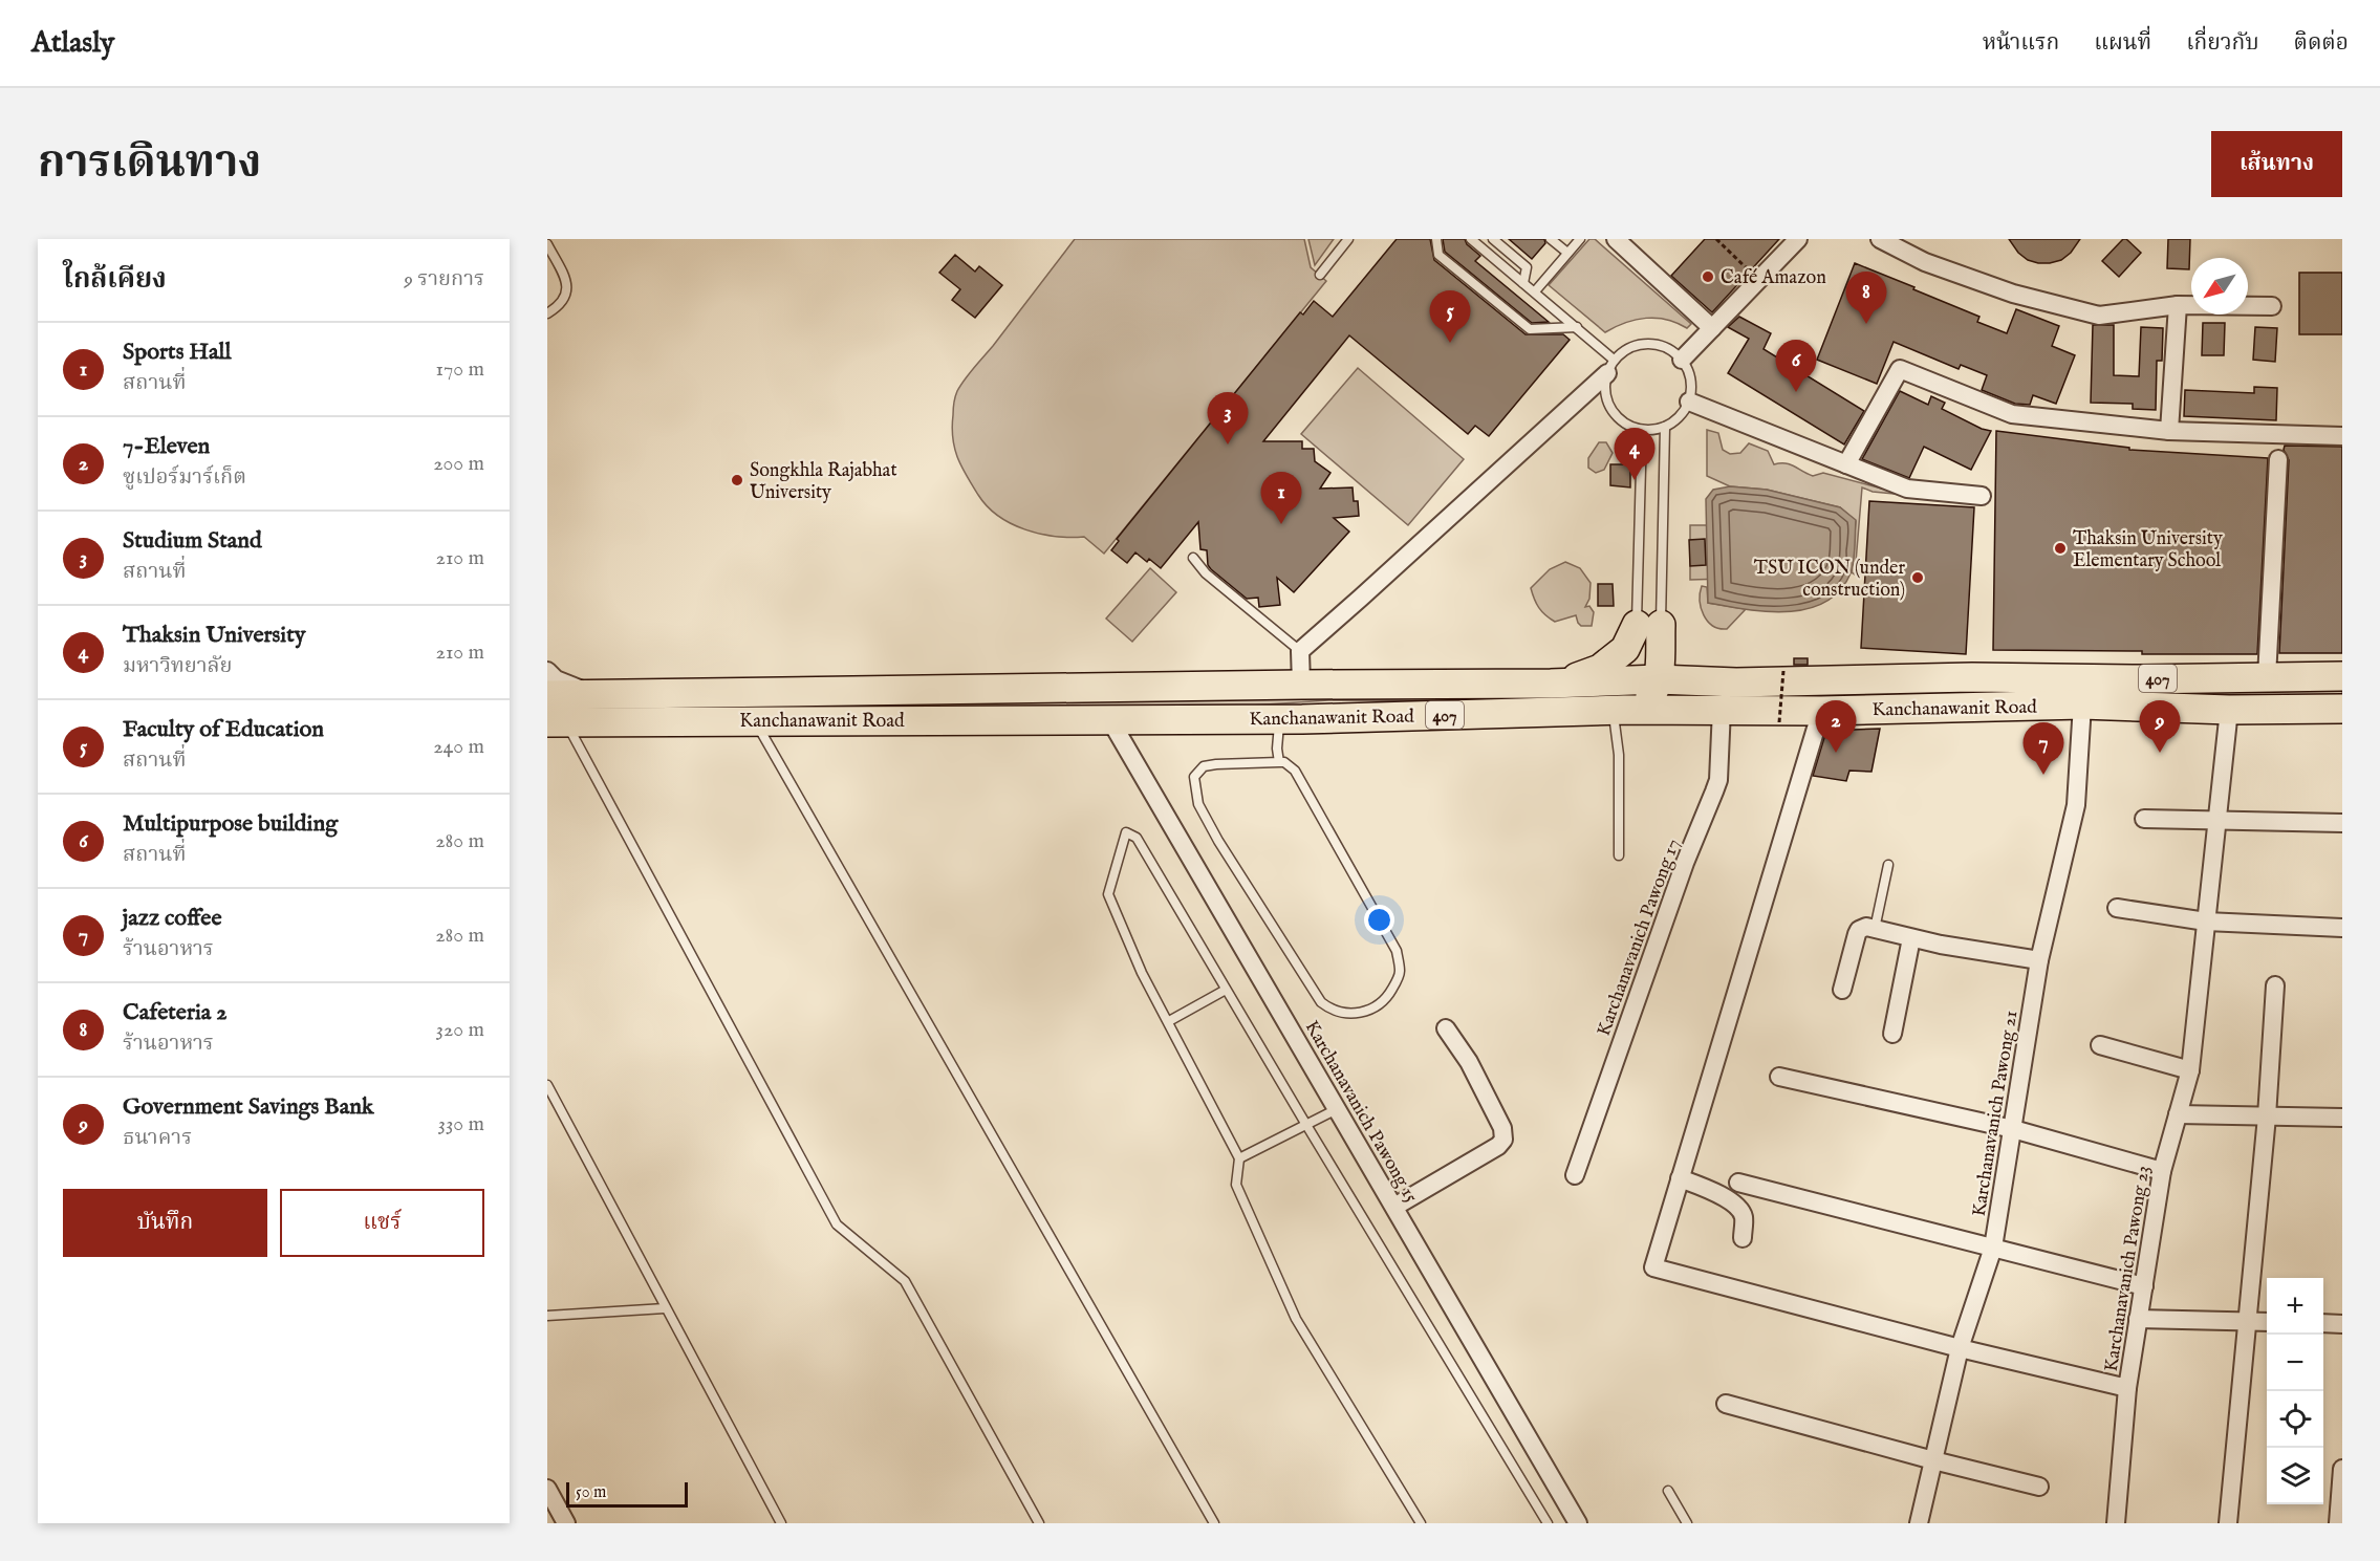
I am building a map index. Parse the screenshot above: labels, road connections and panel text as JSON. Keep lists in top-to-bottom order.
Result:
{
  "streets": {
    "main road": ["407", "Kanchanawanit Road"],
    "street": [
      "Karchanavanich Pawong 17",
      "Karchanavanich Pawong 15",
      "Karchanavanich Pawong 21",
      "Karchanavanich Pawong 23"
    ]
  },
  "crossings": [
    ["Kanchanawanit Road", "Karchanavanich Pawong 17"],
    ["Kanchanawanit Road", "Karchanavanich Pawong 15"],
    ["Kanchanawanit Road", "Karchanavanich Pawong 21"],
    ["Kanchanawanit Road", "Karchanavanich Pawong 23"],
    ["Karchanavanich Pawong 21", "Karchanavanich Pawong 23"]
  ],
  "places": [
    "Café Amazon",
    "Songkhla Rajabhat University",
    "Thaksin University Elementary School",
    "TSU ICON (under construction)"
  ],
  "scale_bar": "50 m",
  "north": "bottom left",
  "page": {
    "header": "Atlasly",
    "nav": [
      "หน้าแรก",
      "แผนที่",
      "เกี่ยวกับ",
      "ติดต่อ"
    ],
    "title": "การเดินทาง",
    "buttons": [
      "เส้นทาง",
      ["บันทึก", "แชร์"]
    ],
    "heading": ["ใกล้เคียง", "9 รายการ"],
    "pins": [
      "8",
      "5",
      "6",
      "3",
      "4",
      "1",
      "2",
      "9",
      "7"
    ],
    "list": [
      {
        "mark": "1",
        "name": "Sports Hall",
        "note": "สถานที่",
        "value": "170 m"
      },
      {
        "mark": "2",
        "name": "7-Eleven",
        "note": "ซูเปอร์มาร์เก็ต",
        "value": "200 m"
      },
      {
        "mark": "3",
        "name": "Studium Stand",
        "note": "สถานที่",
        "value": "210 m"
      },
      {
        "mark": "4",
        "name": "Thaksin University",
        "note": "มหาวิทยาลัย",
        "value": "210 m"
      },
      {
        "mark": "5",
        "name": "Faculty of Education",
        "note": "สถานที่",
        "value": "240 m"
      },
      {
        "mark": "6",
        "name": "Multipurpose building",
        "note": "สถานที่",
        "value": "280 m"
      },
      {
        "mark": "7",
        "name": "jazz coffee",
        "note": "ร้านอาหาร",
        "value": "280 m"
      },
      {
        "mark": "8",
        "name": "Cafeteria 2",
        "note": "ร้านอาหาร",
        "value": "320 m"
      },
      {
        "mark": "9",
        "name": "Government Savings Bank",
        "note": "ธนาคาร",
        "value": "330 m"
      }
    ],
    "map_buttons": ["+", "−"],
    "scale": "50 m"
  }
}
